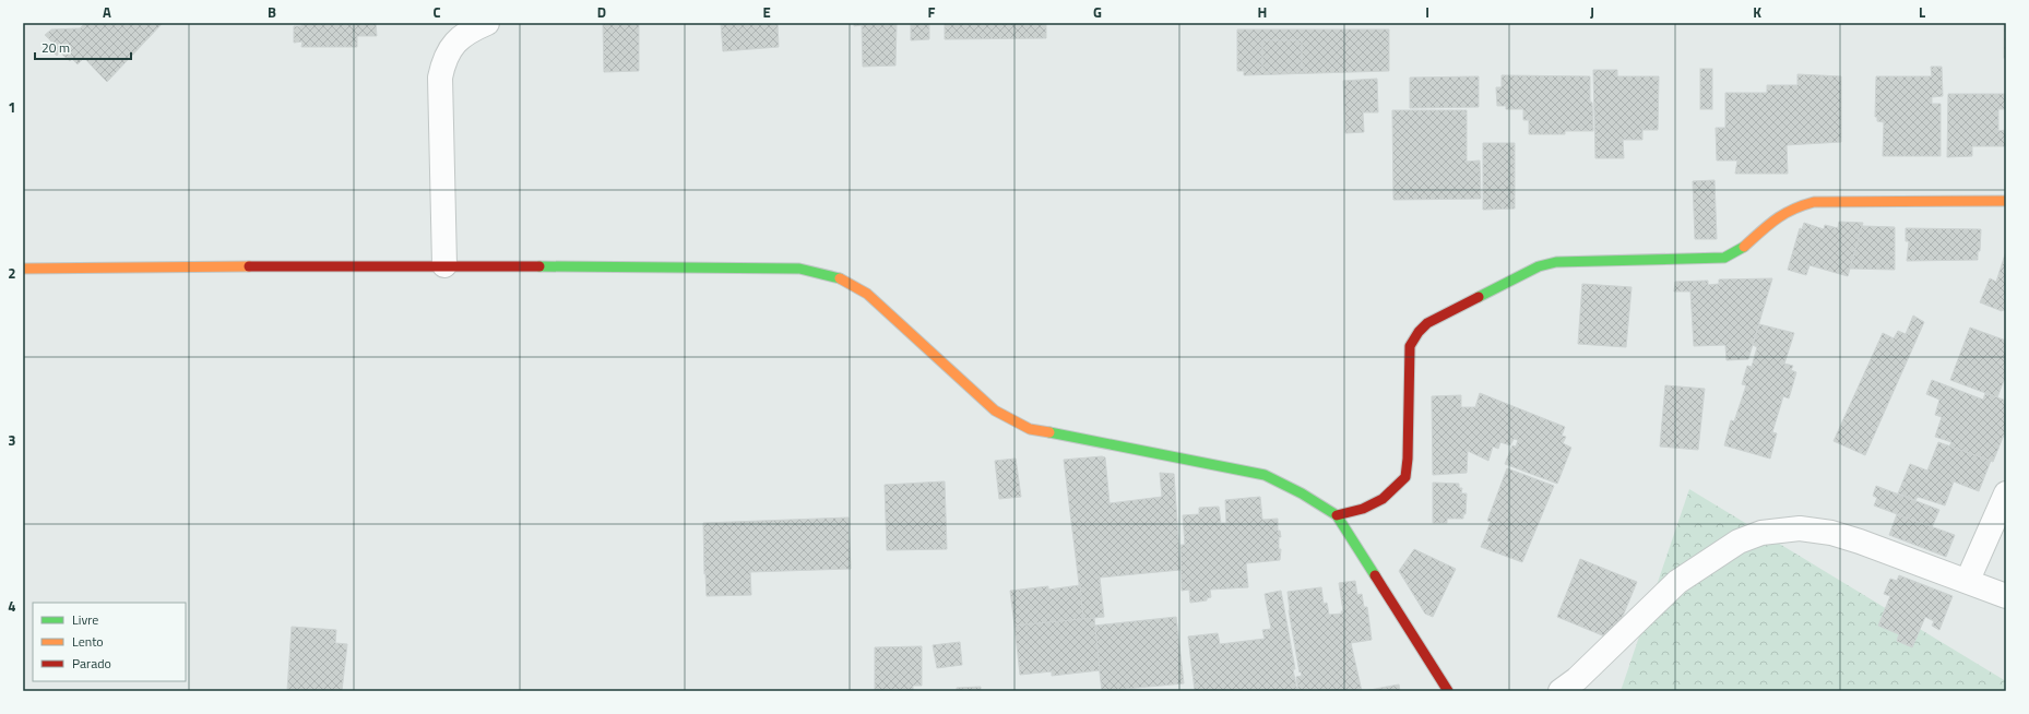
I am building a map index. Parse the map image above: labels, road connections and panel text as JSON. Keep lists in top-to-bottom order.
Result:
{
  "legend": ["Livre", "Lento", "Parado"],
  "scale_bar": "20 m",
  "grid": {
    "columns": [
      "A",
      "B",
      "C",
      "D",
      "E",
      "F",
      "G",
      "H",
      "I",
      "J",
      "K",
      "L"
    ],
    "rows": [
      "1",
      "2",
      "3",
      "4"
    ]
  }
}
